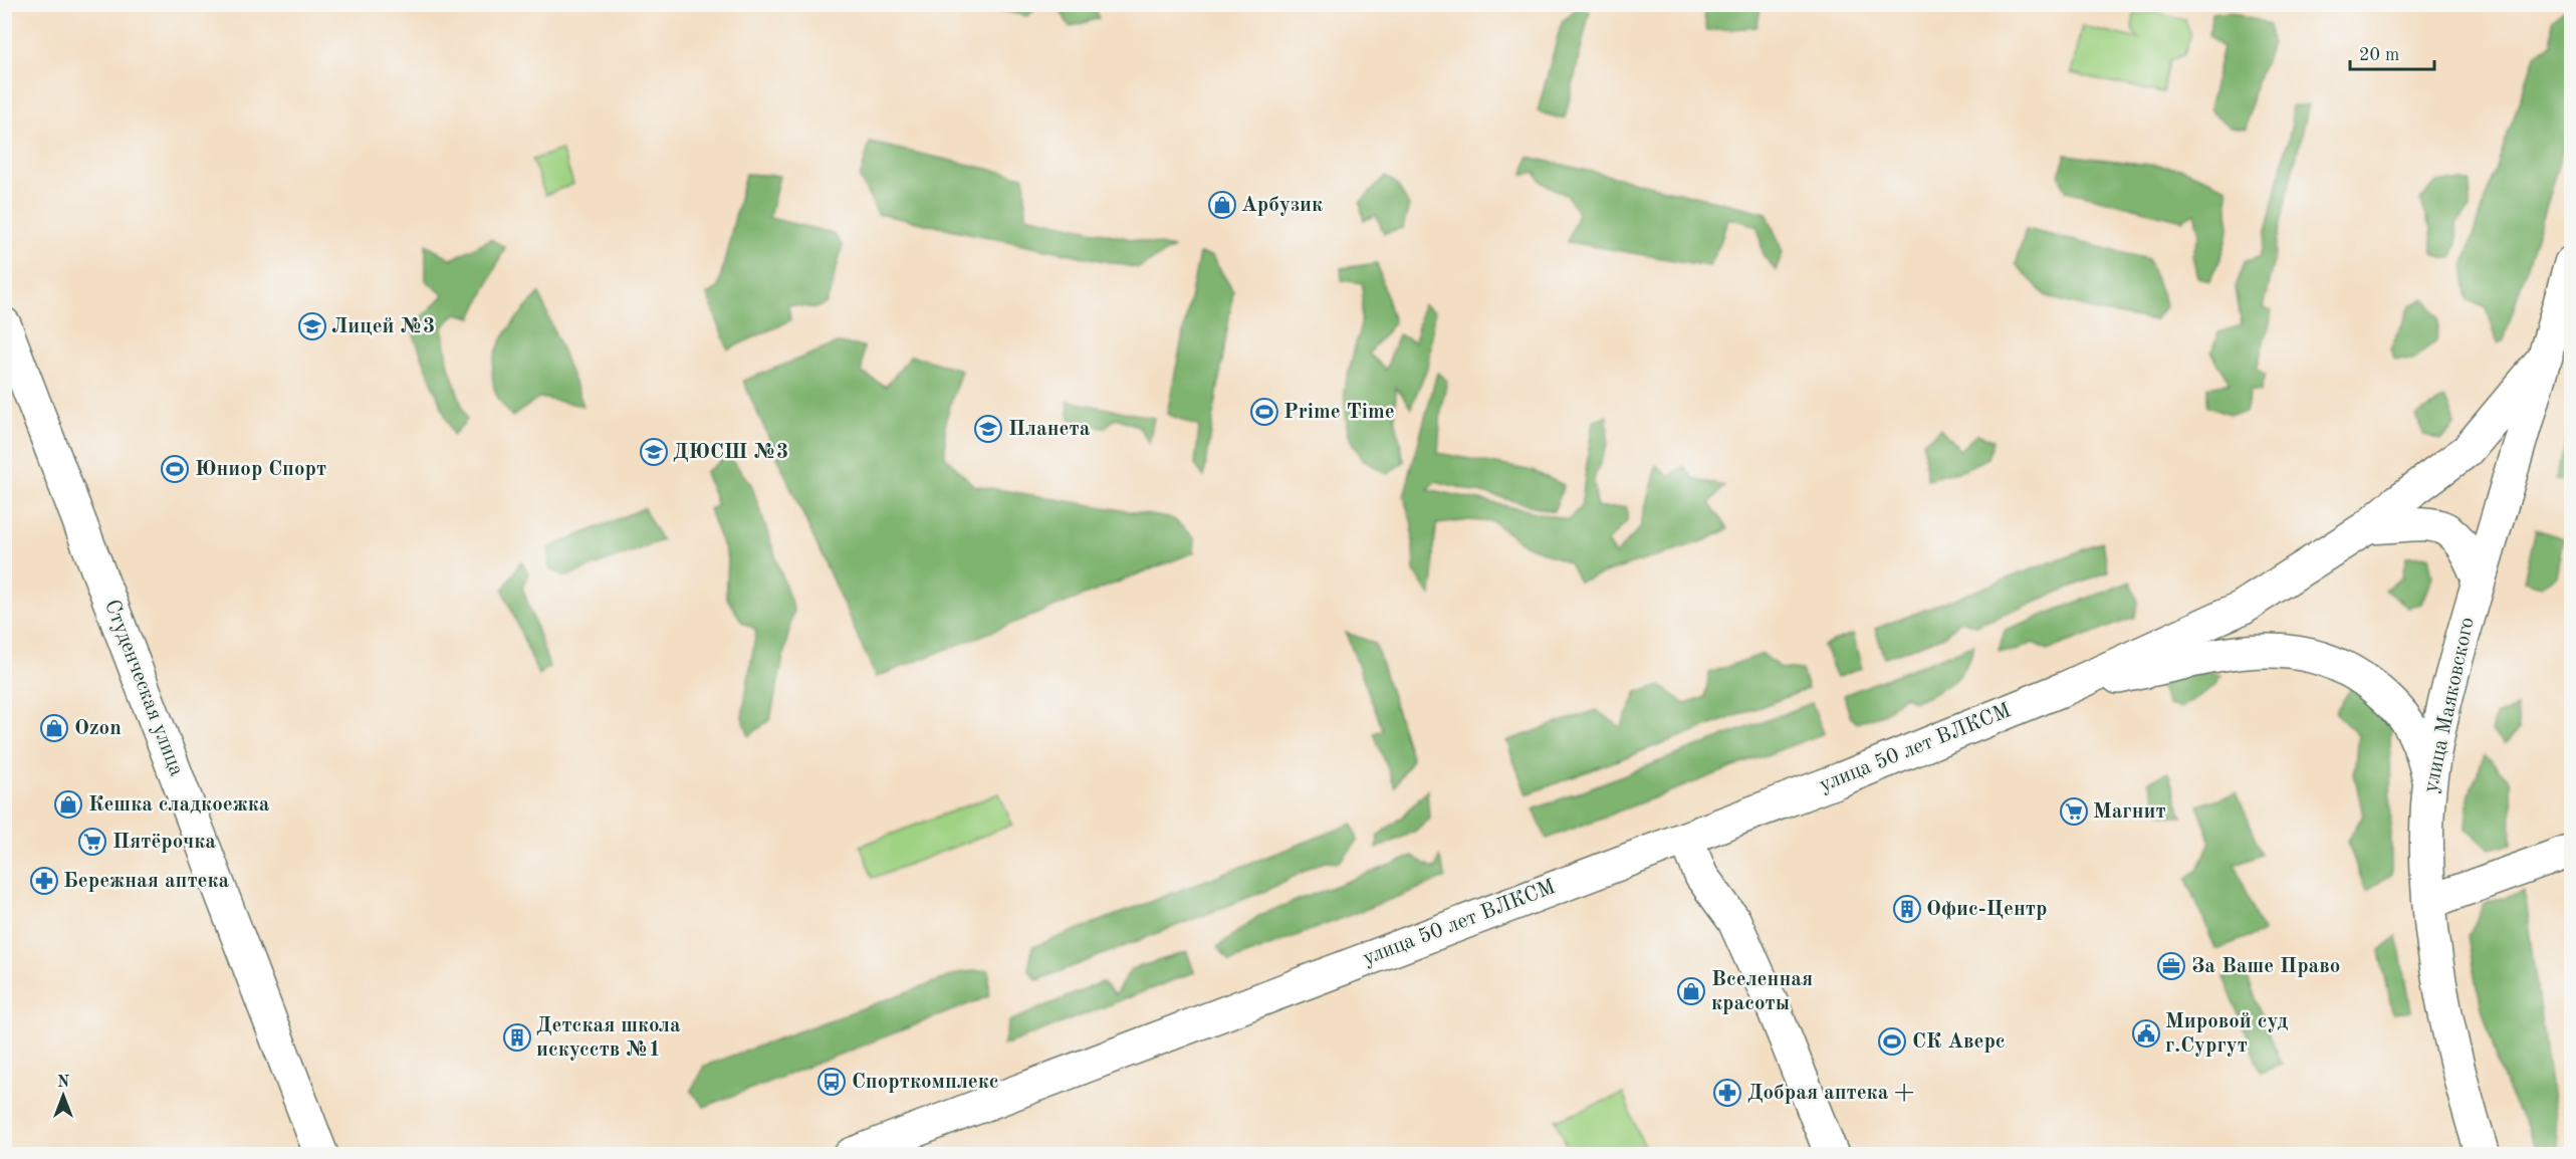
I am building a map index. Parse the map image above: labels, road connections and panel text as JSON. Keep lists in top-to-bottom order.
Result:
{
  "streets": {
    "main road": ["Студенческая улица", "улица Маяковского", "улица 50 лет ВЛКСМ"]
  },
  "crossings": [
    ["улица Маяковского", "улица 50 лет ВЛКСМ"]
  ],
  "places": {
    "shop": [
      "Арбузик",
      "Ozon",
      "Кешка сладкоежка",
      "Вселенная красоты"
    ],
    "school or university": ["Лицей №3", "Планета", "ДЮСШ №3"],
    "sports": ["Prime Time", "Юниор Спорт", "СК Аверс"],
    "supermarket": ["Магнит", "Пятёрочка"],
    "pharmacy": ["Бережная аптека", "Добрая аптека +"],
    "building": ["Офис-Центр", "Детская школа искусств №1"],
    "office": ["За Ваше Право"],
    "public building": ["Мировой суд г.Сургут"],
    "bus stop": ["Спорткомплекс"]
  },
  "scale_bar": "20 m",
  "north": "top"
}
